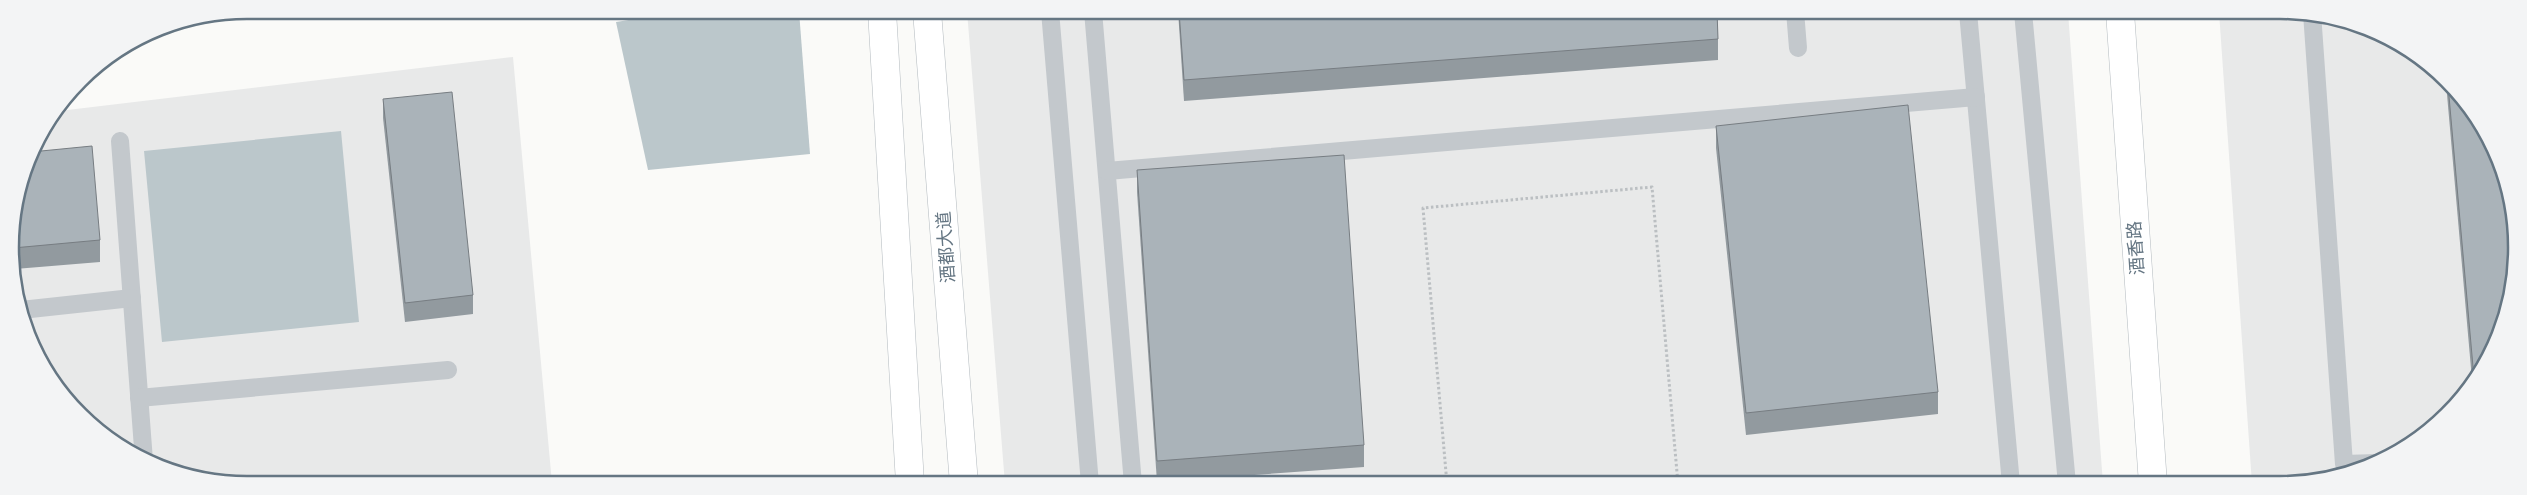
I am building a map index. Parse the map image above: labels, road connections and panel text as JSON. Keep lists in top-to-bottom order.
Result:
{
  "streets": {
    "street": ["酒都大道", "酒香路"]
  }
}
